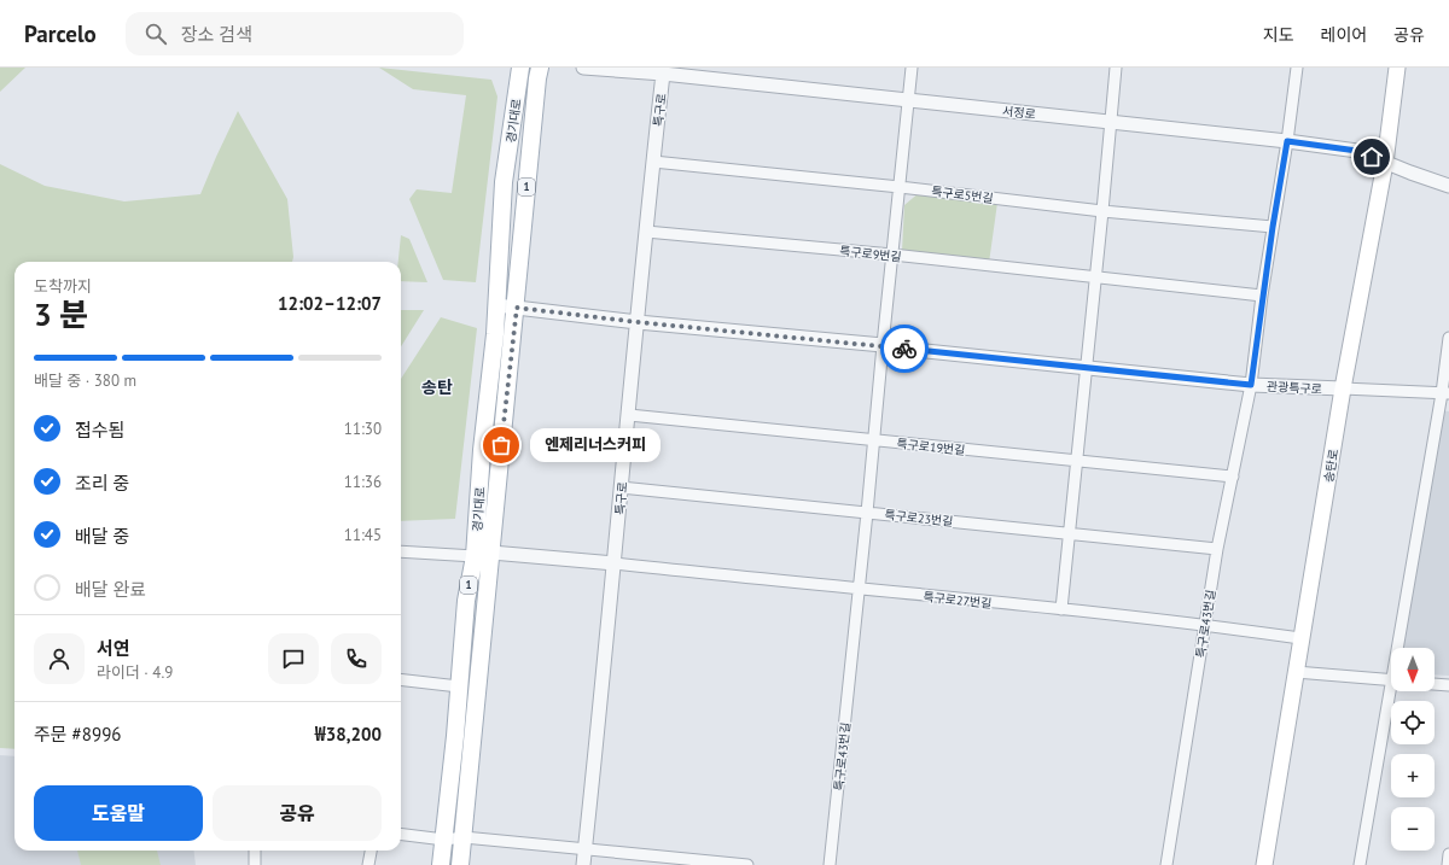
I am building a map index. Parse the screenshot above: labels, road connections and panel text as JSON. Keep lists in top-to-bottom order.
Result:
{
  "streets": {
    "main road": ["경기대로", "1", "송탄로"],
    "street": [
      "특구로",
      "서정로",
      "특구로5번길",
      "특구로9번길",
      "관광특구로",
      "특구로19번길",
      "특구로23번길",
      "특구로27번길",
      "특구로43번길"
    ]
  },
  "crossings": [
    ["특구로", "서정로"],
    ["특구로", "특구로5번길"],
    ["특구로", "특구로9번길"],
    ["특구로", "관광특구로"],
    ["특구로", "특구로19번길"],
    ["특구로", "특구로23번길"],
    ["특구로", "특구로27번길"],
    ["서정로", "송탄로"],
    ["서정로", "특구로43번길"],
    ["경기대로", "관광특구로"],
    ["특구로5번길", "특구로43번길"],
    ["특구로9번길", "특구로43번길"],
    ["관광특구로", "송탄로"],
    ["관광특구로", "특구로43번길"],
    ["특구로19번길", "특구로43번길"],
    ["송탄로", "특구로27번길"],
    ["특구로23번길", "특구로43번길"],
    ["특구로27번길", "특구로43번길"]
  ],
  "districts": ["송탄"],
  "places": ["엔제리너스커피"],
  "north": "bottom",
  "page": {
    "header": "Parcelo",
    "search": "장소 검색",
    "nav": ["지도", "레이어", "공유"],
    "heading": ["3 분", "도착까지", "12:02–12:07"],
    "panel": [
      "서연",
      "라이더 · 4.9",
      "주문 #8996",
      "₩38,200"
    ],
    "bar": "배달 중 · 380 m",
    "list": [
      ["접수됨", "11:30"],
      ["조리 중", "11:36"],
      ["배달 중", "11:45"],
      "배달 완료"
    ],
    "bubble": "엔제리너스커피",
    "map_buttons": ["+", "−"],
    "buttons": ["도움말", "공유"]
  }
}
